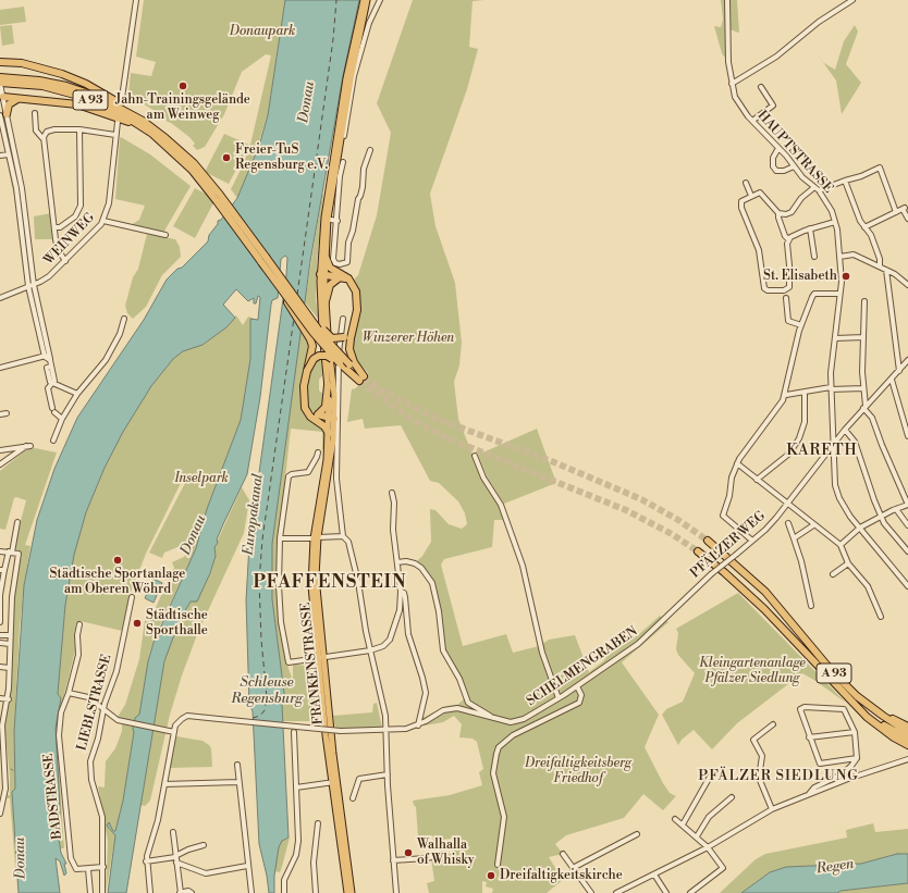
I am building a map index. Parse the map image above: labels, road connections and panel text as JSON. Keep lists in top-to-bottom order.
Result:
{
  "streets": {
    "highway": ["A 93"],
    "main road": ["FRANKENSTRASSE"],
    "street": [
      "HAUPTSTRASSE",
      "WEINWEG",
      "PFÄLZER WEG",
      "SCHELMENGRABEN",
      "LIEBLSTRASSE",
      "BADSTRASSE"
    ]
  },
  "crossings": [
    ["HAUPTSTRASSE", "PFÄLZER WEG"],
    ["PFÄLZER WEG", "SCHELMENGRABEN"]
  ],
  "districts": ["KARETH", "PFAFFENSTEIN", "PFÄLZER SIEDLUNG"],
  "water": [
    "Donau",
    "Europakanal",
    "Schleuse Regensburg",
    "Regen"
  ],
  "parks": [
    "Donaupark",
    "Winzerer Höhen",
    "Inselpark",
    "Kleingartenanlage Pfälzer Siedlung",
    "Dreifaltigkeitsberg Friedhof"
  ],
  "places": [
    "Jahn-Trainingsgelände am Weinweg",
    "Freier-TuS Regensburg e.V.",
    "St. Elisabeth",
    "Städtische Sportanlage am Oberen Wöhrd",
    "Städtische Sporthalle",
    "Walhalla of Whisky",
    "Dreifaltigkeitskirche"
  ]
}
